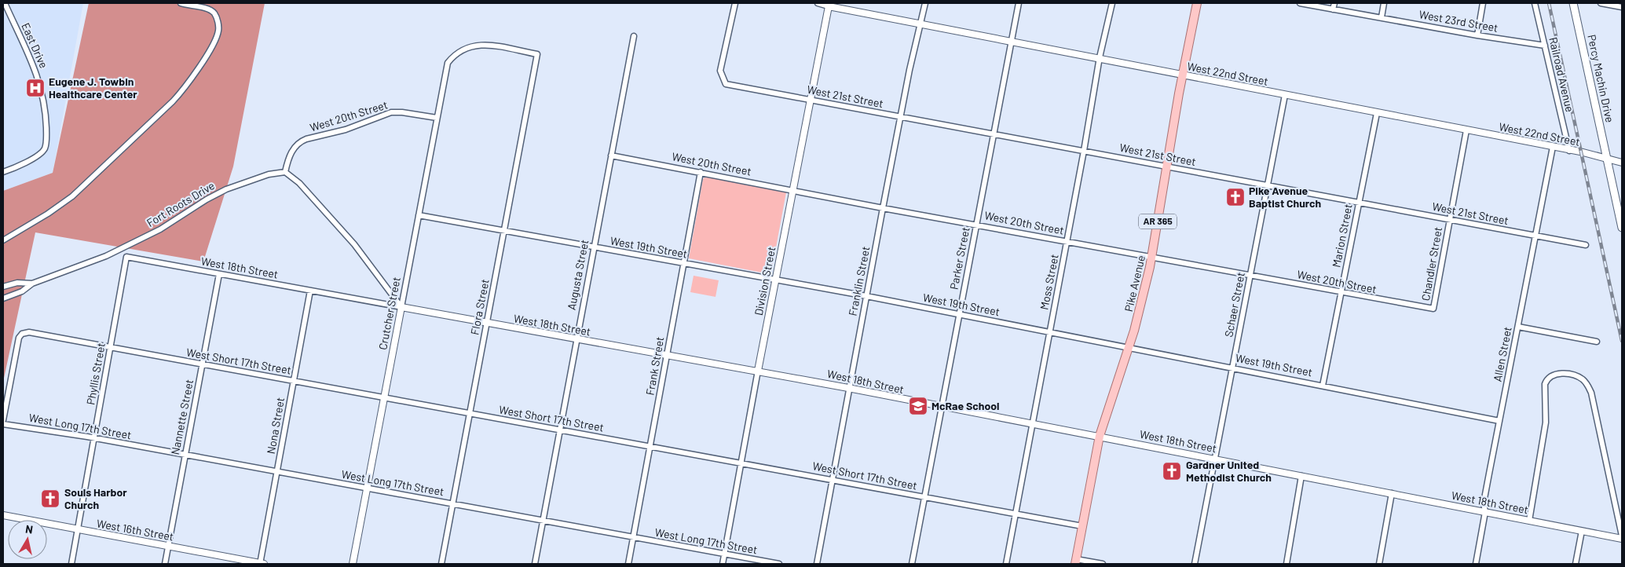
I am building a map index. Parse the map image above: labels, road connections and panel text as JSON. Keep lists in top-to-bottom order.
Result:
{
  "streets": {
    "main road": ["Percy Machin Drive", "AR 365", "Pike Avenue"],
    "street": [
      "West 23rd Street",
      "East Drive",
      "West 22nd Street",
      "Railroad Avenue",
      "West 21st Street",
      "West 20th Street",
      "Fort Roots Drive",
      "Marion Street",
      "West 19th Street",
      "Parker Street",
      "Chandler Street",
      "West 18th Street",
      "Augusta Street",
      "Division Street",
      "Franklin Street",
      "Moss Street",
      "Schaer Street",
      "Flora Street",
      "Crutcher Street",
      "Allen Street",
      "West Short 17th Street",
      "Frank Street",
      "Phyllis Street",
      "Nannette Street",
      "Nona Street",
      "West Long 17th Street",
      "West 16th Street"
    ]
  },
  "crossings": [
    ["West 23rd Street", "Railroad Avenue"],
    ["West 22nd Street", "Railroad Avenue"],
    ["West 22nd Street", "Percy Machin Drive"],
    ["West 22nd Street", "Marion Street"],
    ["West 22nd Street", "Parker Street"],
    ["West 22nd Street", "Chandler Street"],
    ["West 22nd Street", "Division Street"],
    ["West 22nd Street", "Franklin Street"],
    ["West 22nd Street", "Moss Street"],
    ["West 22nd Street", "Pike Avenue"],
    ["West 22nd Street", "Schaer Street"],
    ["West 22nd Street", "Allen Street"],
    ["West 21st Street", "Marion Street"],
    ["West 21st Street", "Parker Street"],
    ["West 21st Street", "Chandler Street"],
    ["West 21st Street", "Division Street"],
    ["West 21st Street", "Franklin Street"],
    ["West 21st Street", "Moss Street"],
    ["West 21st Street", "Pike Avenue"],
    ["West 21st Street", "Schaer Street"],
    ["West 21st Street", "Allen Street"],
    ["West 20th Street", "Fort Roots Drive"],
    ["West 20th Street", "Marion Street"],
    ["West 20th Street", "Parker Street"],
    ["West 20th Street", "Chandler Street"],
    ["West 20th Street", "Augusta Street"],
    ["West 20th Street", "Division Street"],
    ["West 20th Street", "Franklin Street"],
    ["West 20th Street", "Moss Street"],
    ["West 20th Street", "Pike Avenue"],
    ["West 20th Street", "Schaer Street"],
    ["West 20th Street", "Crutcher Street"],
    ["West 20th Street", "Frank Street"],
    ["Marion Street", "West 19th Street"],
    ["West 19th Street", "Parker Street"],
    ["West 19th Street", "Augusta Street"],
    ["West 19th Street", "Division Street"],
    ["West 19th Street", "Franklin Street"],
    ["West 19th Street", "Moss Street"],
    ["West 19th Street", "Pike Avenue"],
    ["West 19th Street", "Schaer Street"],
    ["West 19th Street", "Flora Street"],
    ["West 19th Street", "Crutcher Street"],
    ["West 19th Street", "Allen Street"],
    ["West 19th Street", "Frank Street"],
    ["Parker Street", "West 18th Street"],
    ["Parker Street", "West Short 17th Street"],
    ["West 18th Street", "Augusta Street"],
    ["West 18th Street", "Division Street"],
    ["West 18th Street", "Franklin Street"],
    ["West 18th Street", "Moss Street"],
    ["West 18th Street", "Pike Avenue"],
    ["West 18th Street", "Schaer Street"],
    ["West 18th Street", "Flora Street"],
    ["West 18th Street", "Crutcher Street"],
    ["West 18th Street", "Allen Street"],
    ["West 18th Street", "Frank Street"],
    ["West 18th Street", "Phyllis Street"],
    ["West 18th Street", "Nannette Street"],
    ["West 18th Street", "Nona Street"],
    ["Augusta Street", "West Short 17th Street"],
    ["Augusta Street", "West Long 17th Street"],
    ["Division Street", "West Short 17th Street"],
    ["Division Street", "West Long 17th Street"],
    ["Franklin Street", "West Short 17th Street"],
    ["Moss Street", "West Short 17th Street"],
    ["Pike Avenue", "West Short 17th Street"],
    ["Flora Street", "Crutcher Street"],
    ["Flora Street", "West Short 17th Street"],
    ["Flora Street", "West Long 17th Street"],
    ["Crutcher Street", "West Short 17th Street"],
    ["Crutcher Street", "West Long 17th Street"],
    ["West Short 17th Street", "Frank Street"],
    ["West Short 17th Street", "Phyllis Street"],
    ["West Short 17th Street", "Nannette Street"],
    ["West Short 17th Street", "Nona Street"],
    ["Frank Street", "West Long 17th Street"],
    ["Phyllis Street", "West Long 17th Street"],
    ["Phyllis Street", "West 16th Street"],
    ["Nannette Street", "West Long 17th Street"],
    ["Nannette Street", "West 16th Street"],
    ["Nona Street", "West Long 17th Street"],
    ["Nona Street", "West 16th Street"]
  ],
  "places": {
    "hospital": ["Eugene J. Towbin Healthcare Center"],
    "church": ["Pike Avenue Baptist Church", "Gardner United Methodist Church", "Souls Harbor Church"],
    "school or university": ["McRae School"]
  },
  "north": "top"
}
